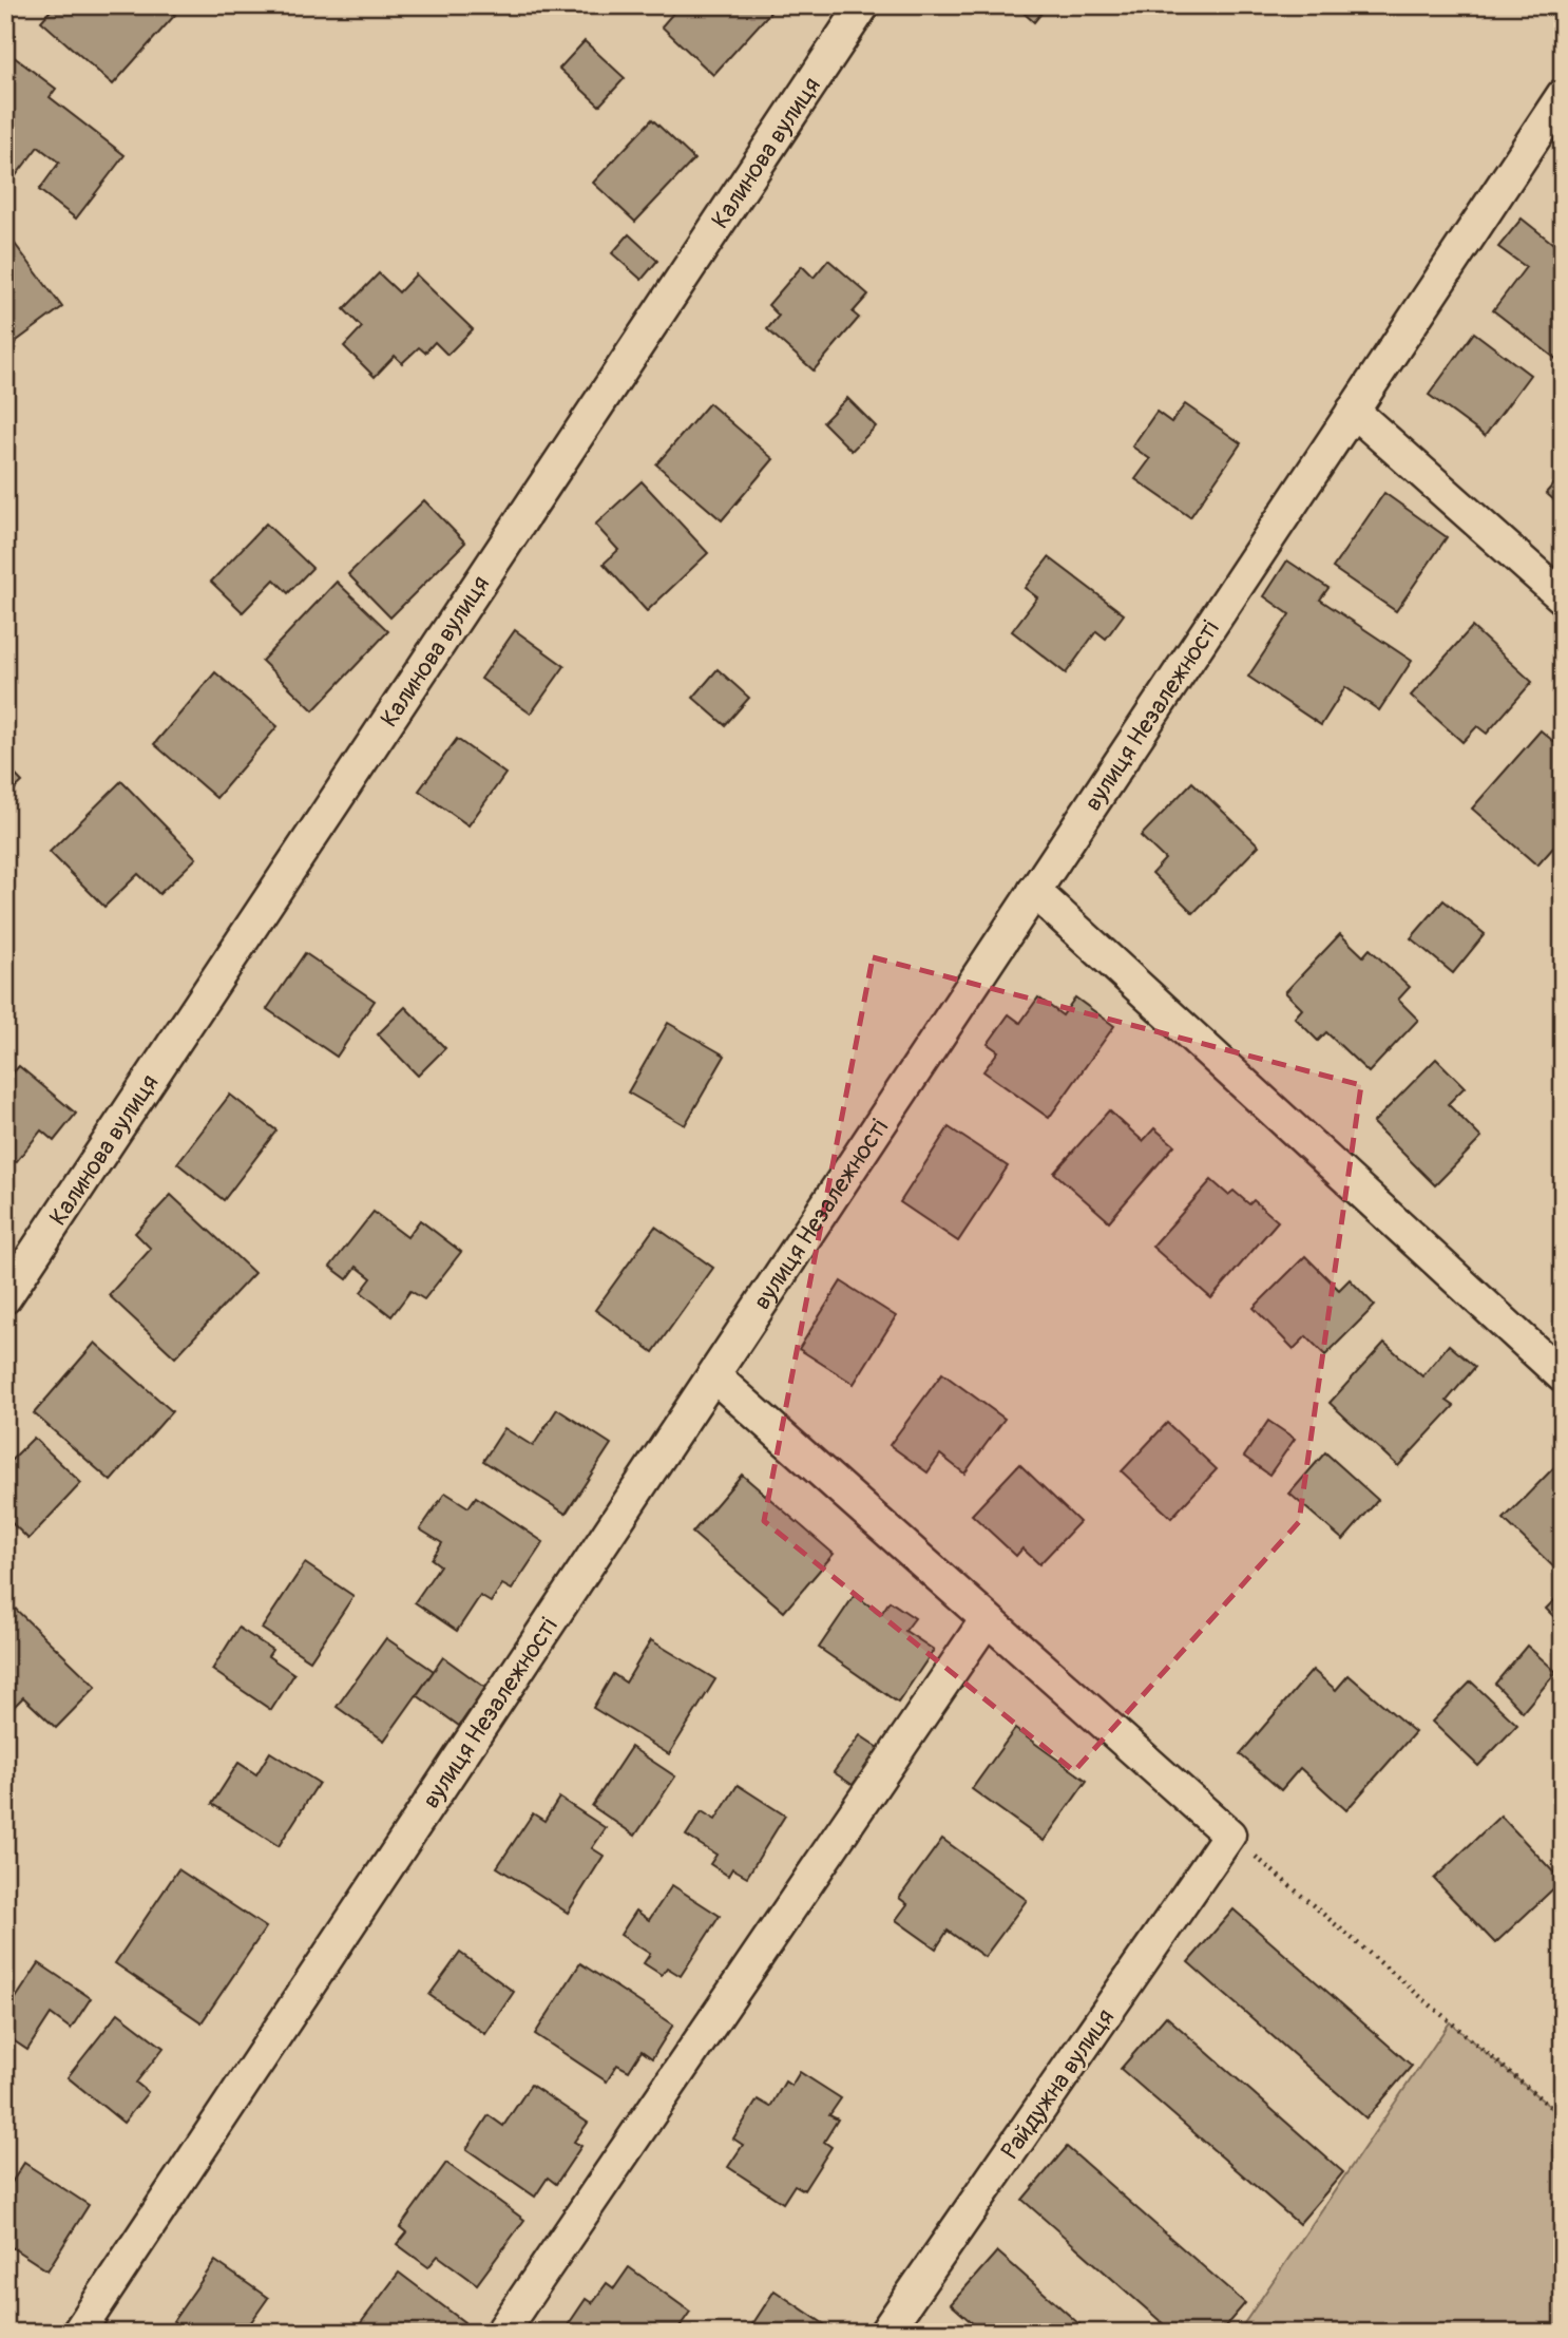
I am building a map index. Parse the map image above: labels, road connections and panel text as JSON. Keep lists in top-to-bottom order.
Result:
{
  "streets": {
    "street": ["Калинова вулиця", "вулиця Незалежності", "Райдужна вулиця"]
  }
}
